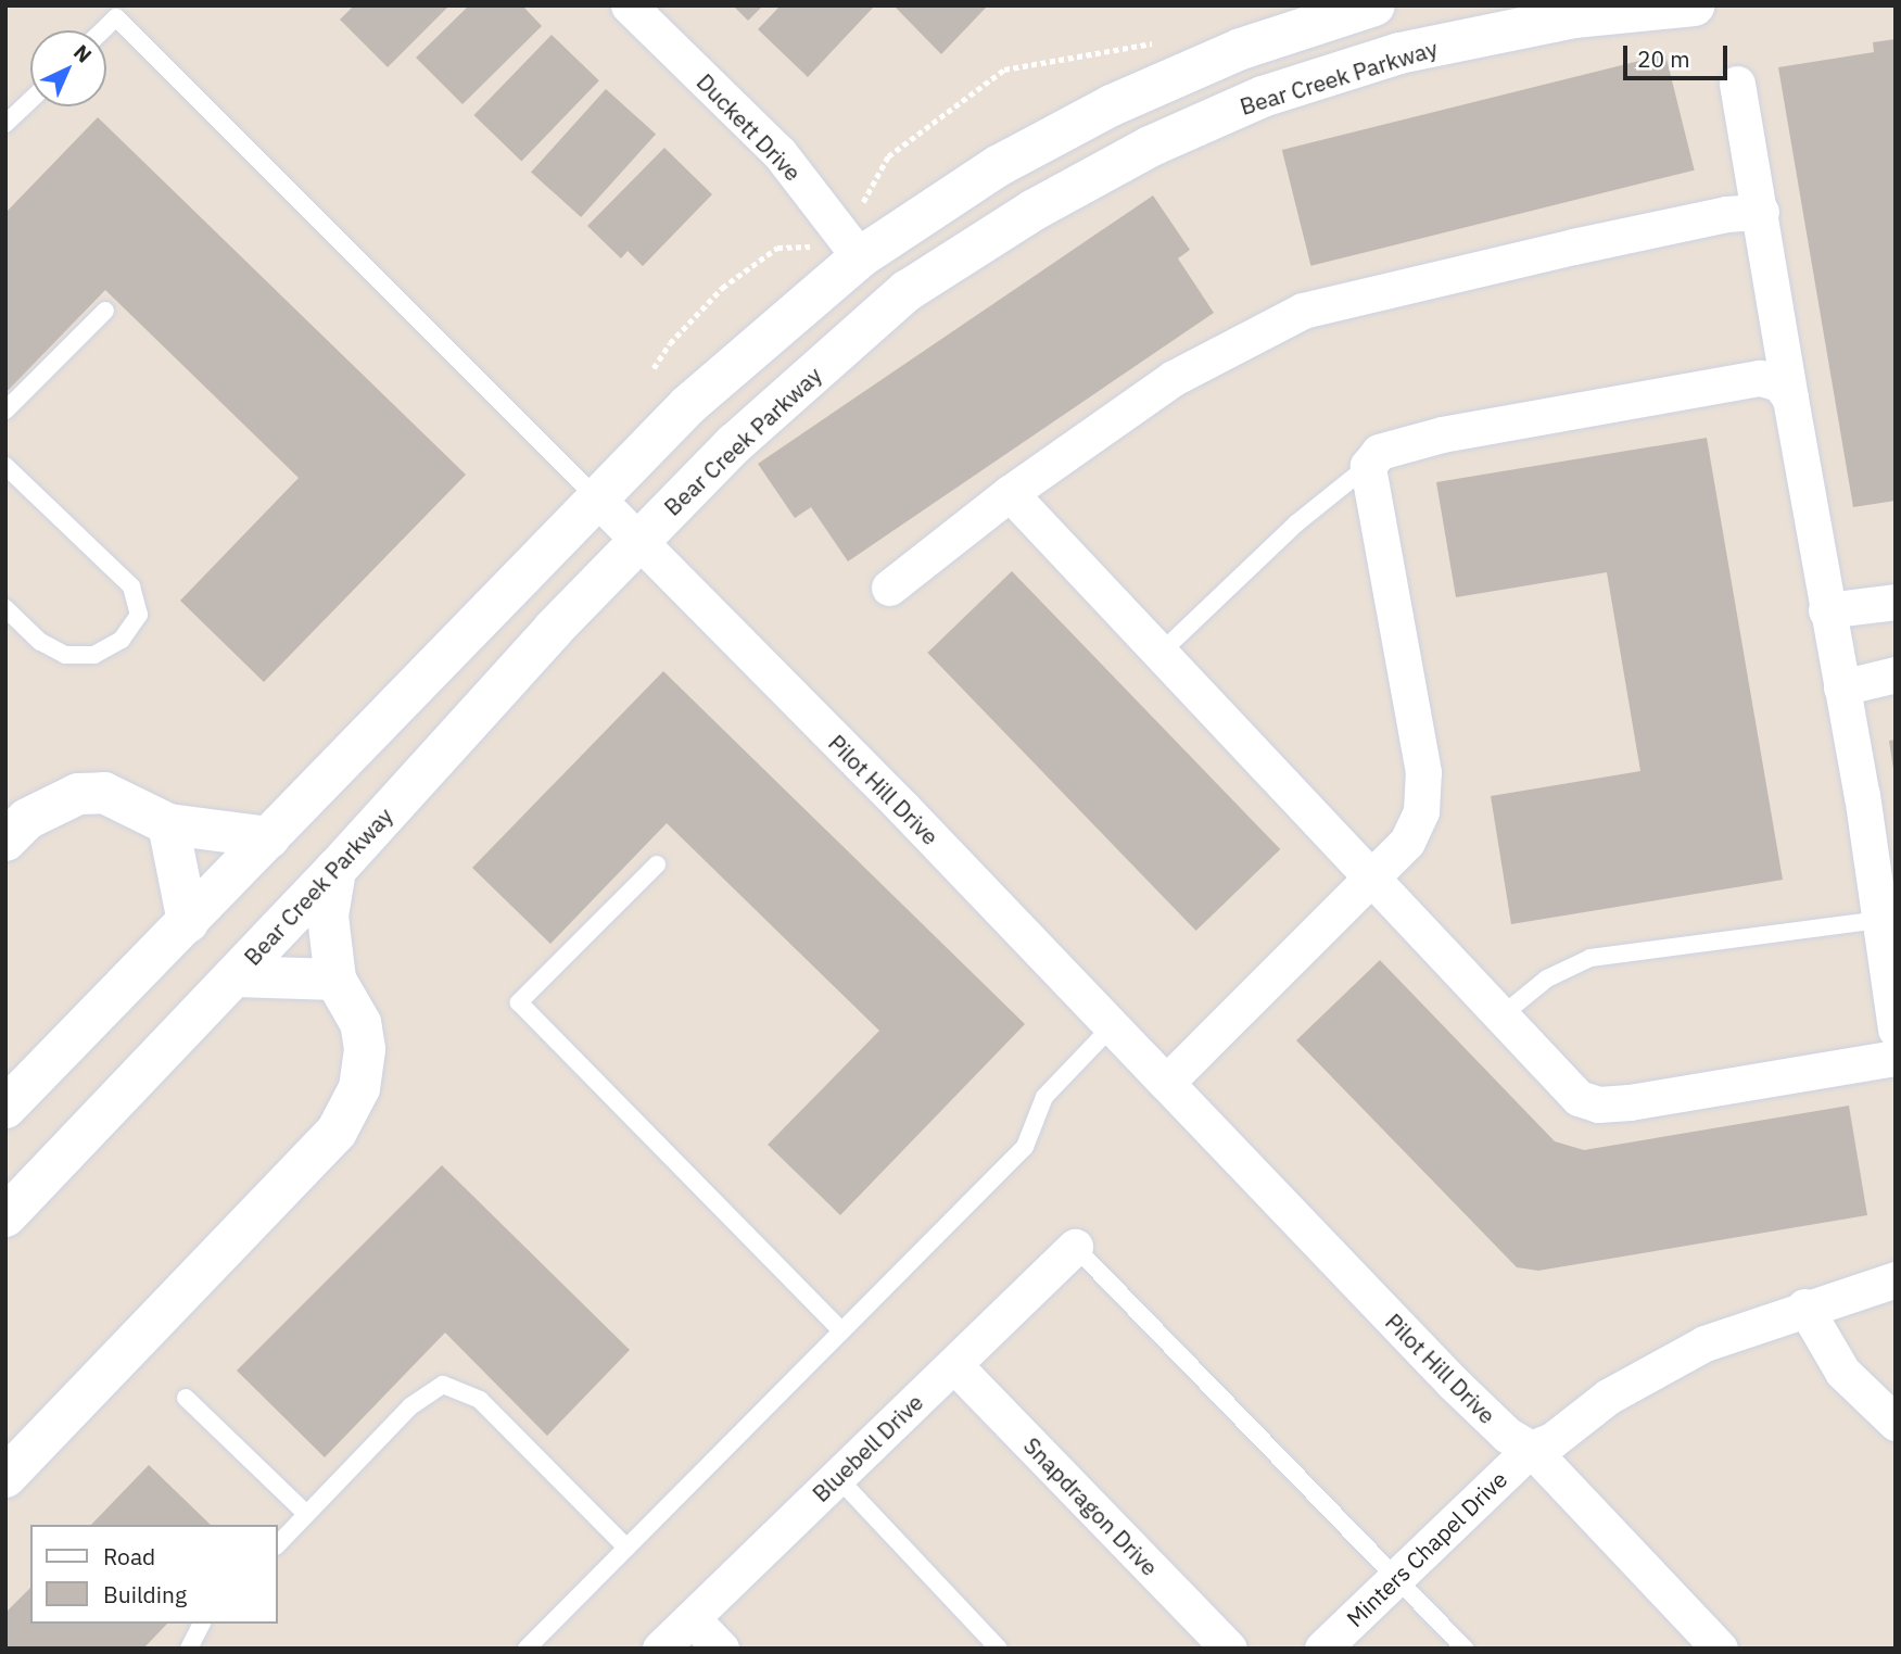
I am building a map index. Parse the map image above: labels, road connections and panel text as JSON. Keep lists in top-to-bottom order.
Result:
{
  "streets": {
    "street": [
      "Bear Creek Parkway",
      "Duckett Drive",
      "Pilot Hill Drive",
      "Bluebell Drive",
      "Snapdragon Drive",
      "Minters Chapel Drive"
    ]
  },
  "crossings": [
    ["Bear Creek Parkway", "Pilot Hill Drive"],
    ["Pilot Hill Drive", "Minters Chapel Drive"],
    ["Bluebell Drive", "Snapdragon Drive"]
  ],
  "legend": ["Road", "Building"],
  "scale_bar": "20 m",
  "north": "top right"
}
